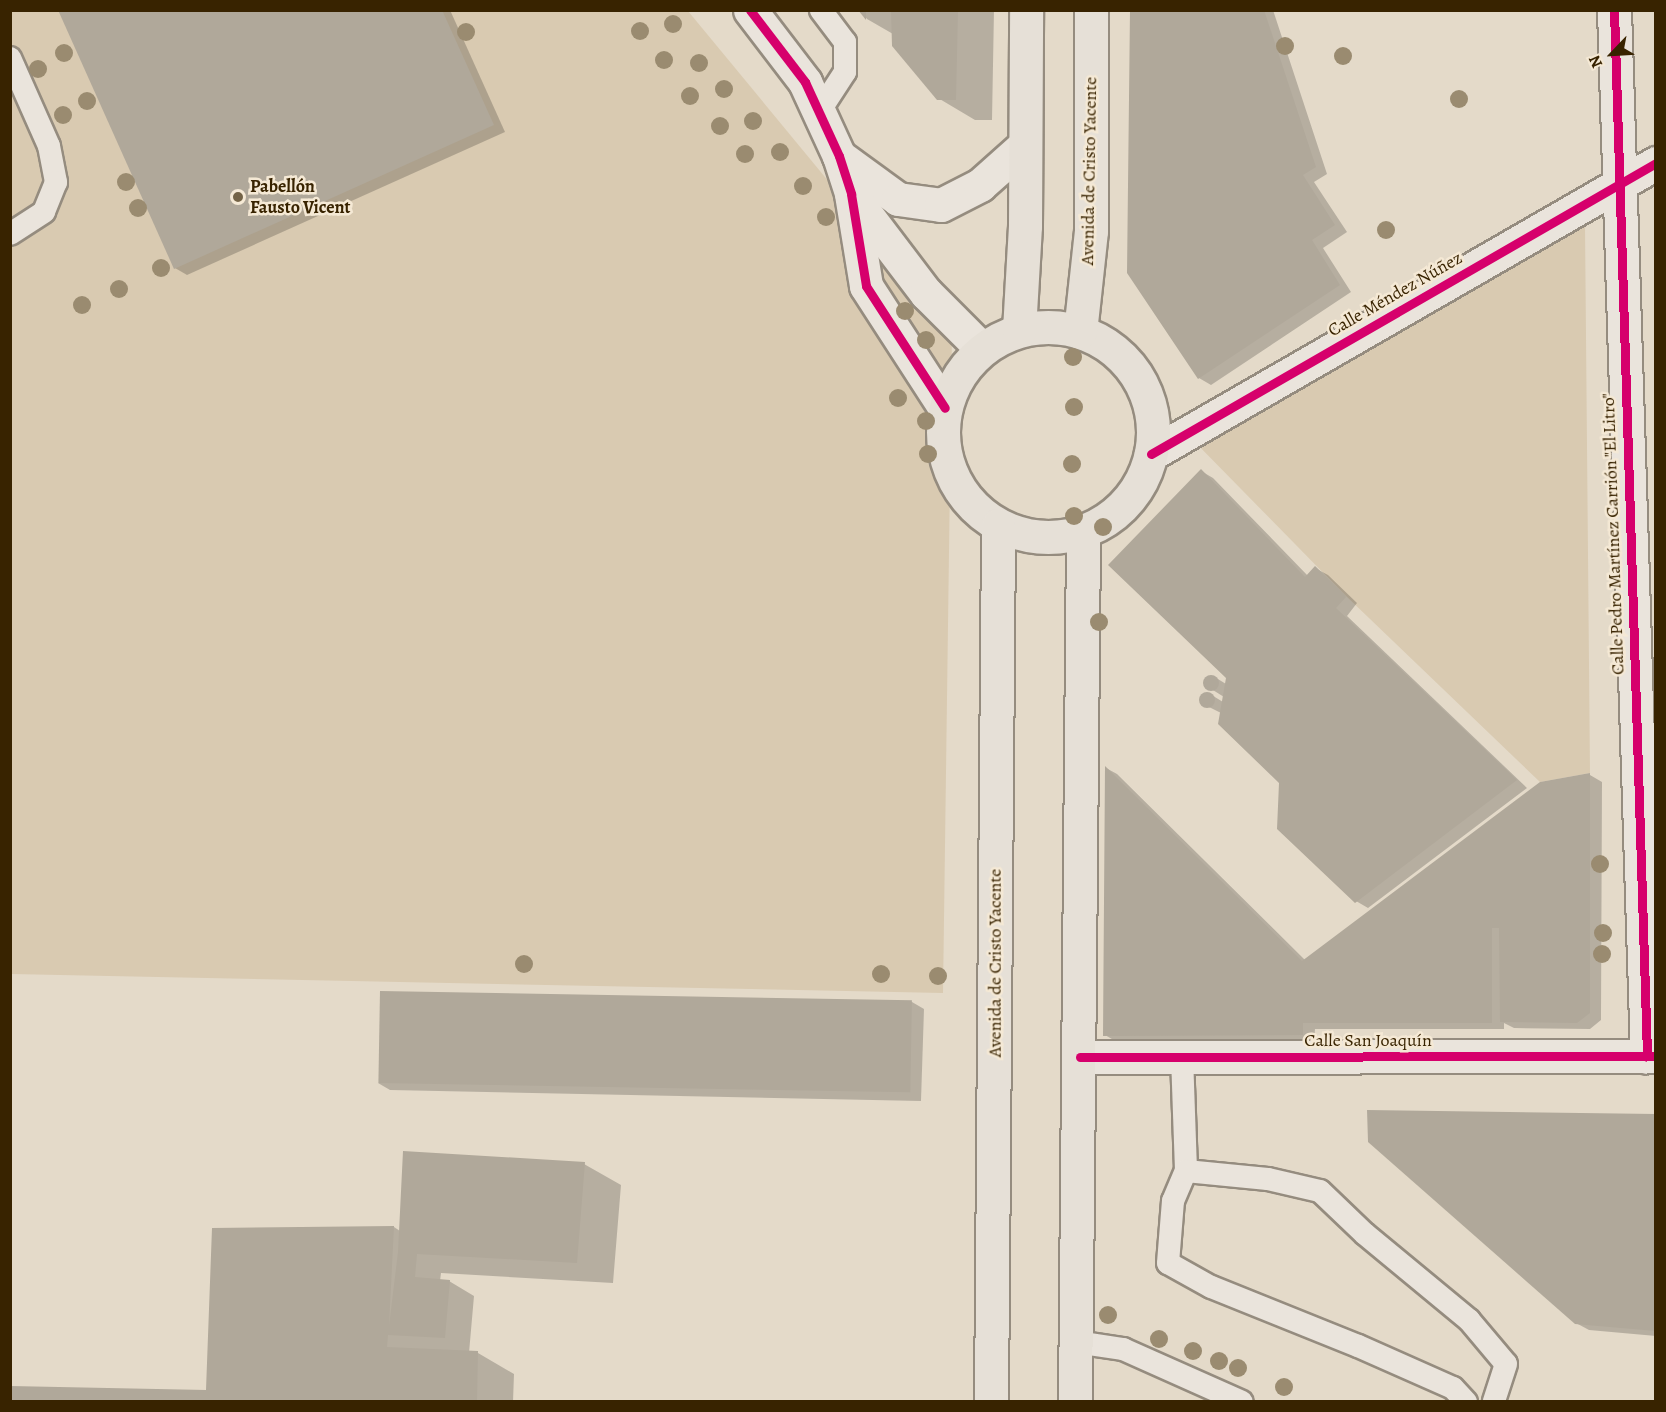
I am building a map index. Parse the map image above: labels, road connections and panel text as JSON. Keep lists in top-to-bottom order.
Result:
{
  "streets": {
    "main road": ["Avenida de Cristo Yacente"],
    "street": ["Calle Méndez Núñez", "Calle Pedro Martínez Carrión \"El Litro\"", "Calle San Joaquín"]
  },
  "crossings": [
    ["Avenida de Cristo Yacente", "Calle Méndez Núñez"],
    ["Calle Méndez Núñez", "Calle Pedro Martínez Carrión \"El Litro\""],
    ["Calle Pedro Martínez Carrión \"El Litro\"", "Calle San Joaquín"]
  ],
  "places": ["Pabellón Fausto Vicent"],
  "north": "bottom left"
}
